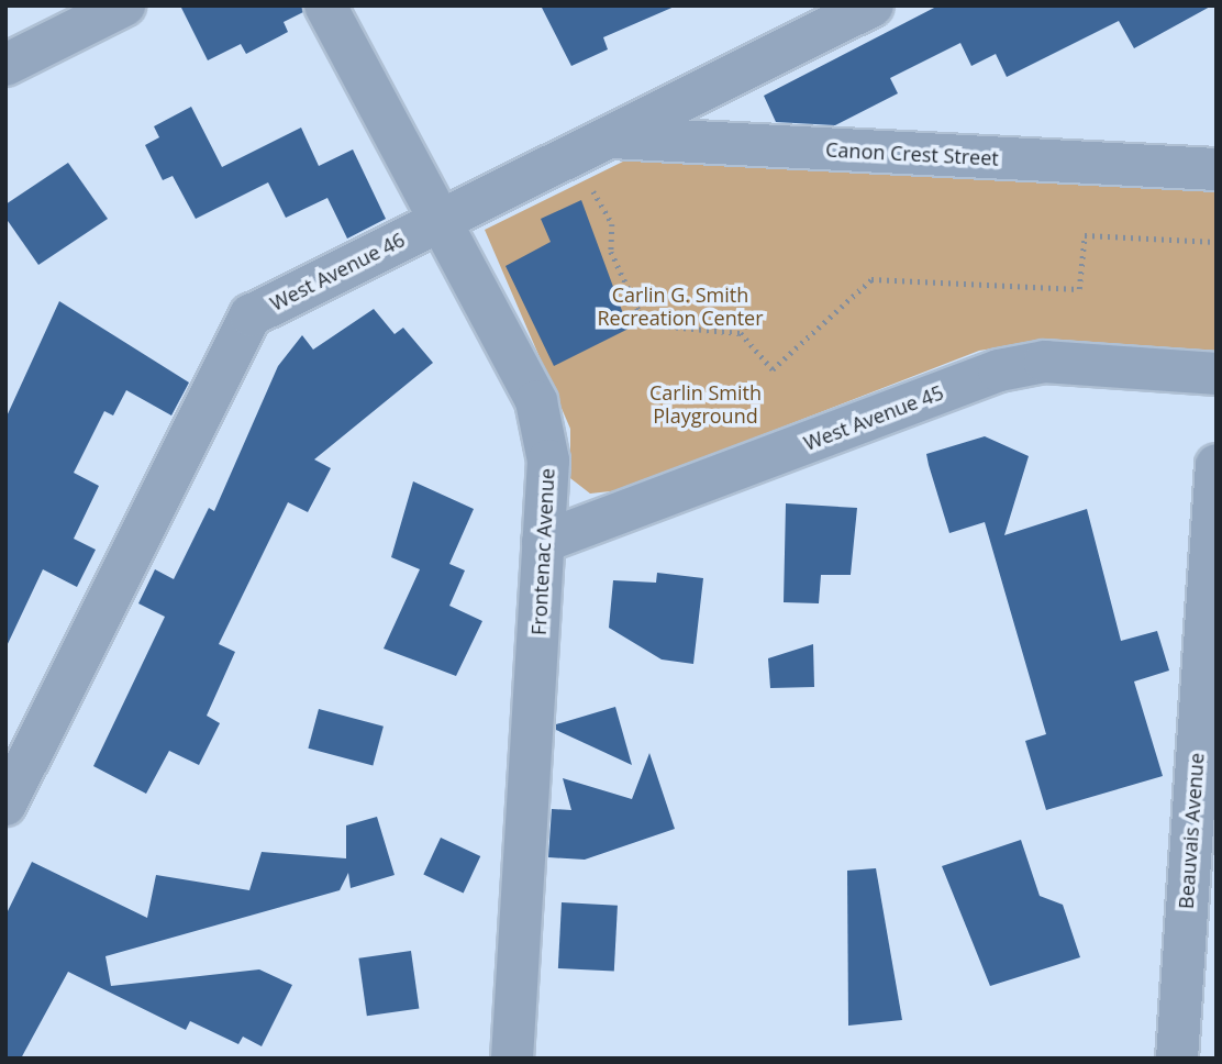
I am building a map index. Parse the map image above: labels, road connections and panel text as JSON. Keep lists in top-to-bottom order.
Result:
{
  "streets": {
    "street": [
      "Canon Crest Street",
      "West Avenue 46",
      "West Avenue 45",
      "Frontenac Avenue",
      "Beauvais Avenue"
    ]
  },
  "crossings": [
    ["Canon Crest Street", "West Avenue 46"],
    ["West Avenue 46", "Frontenac Avenue"],
    ["West Avenue 45", "Frontenac Avenue"]
  ],
  "parks": ["Carlin G. Smith Recreation Center", "Carlin Smith Playground"]
}
